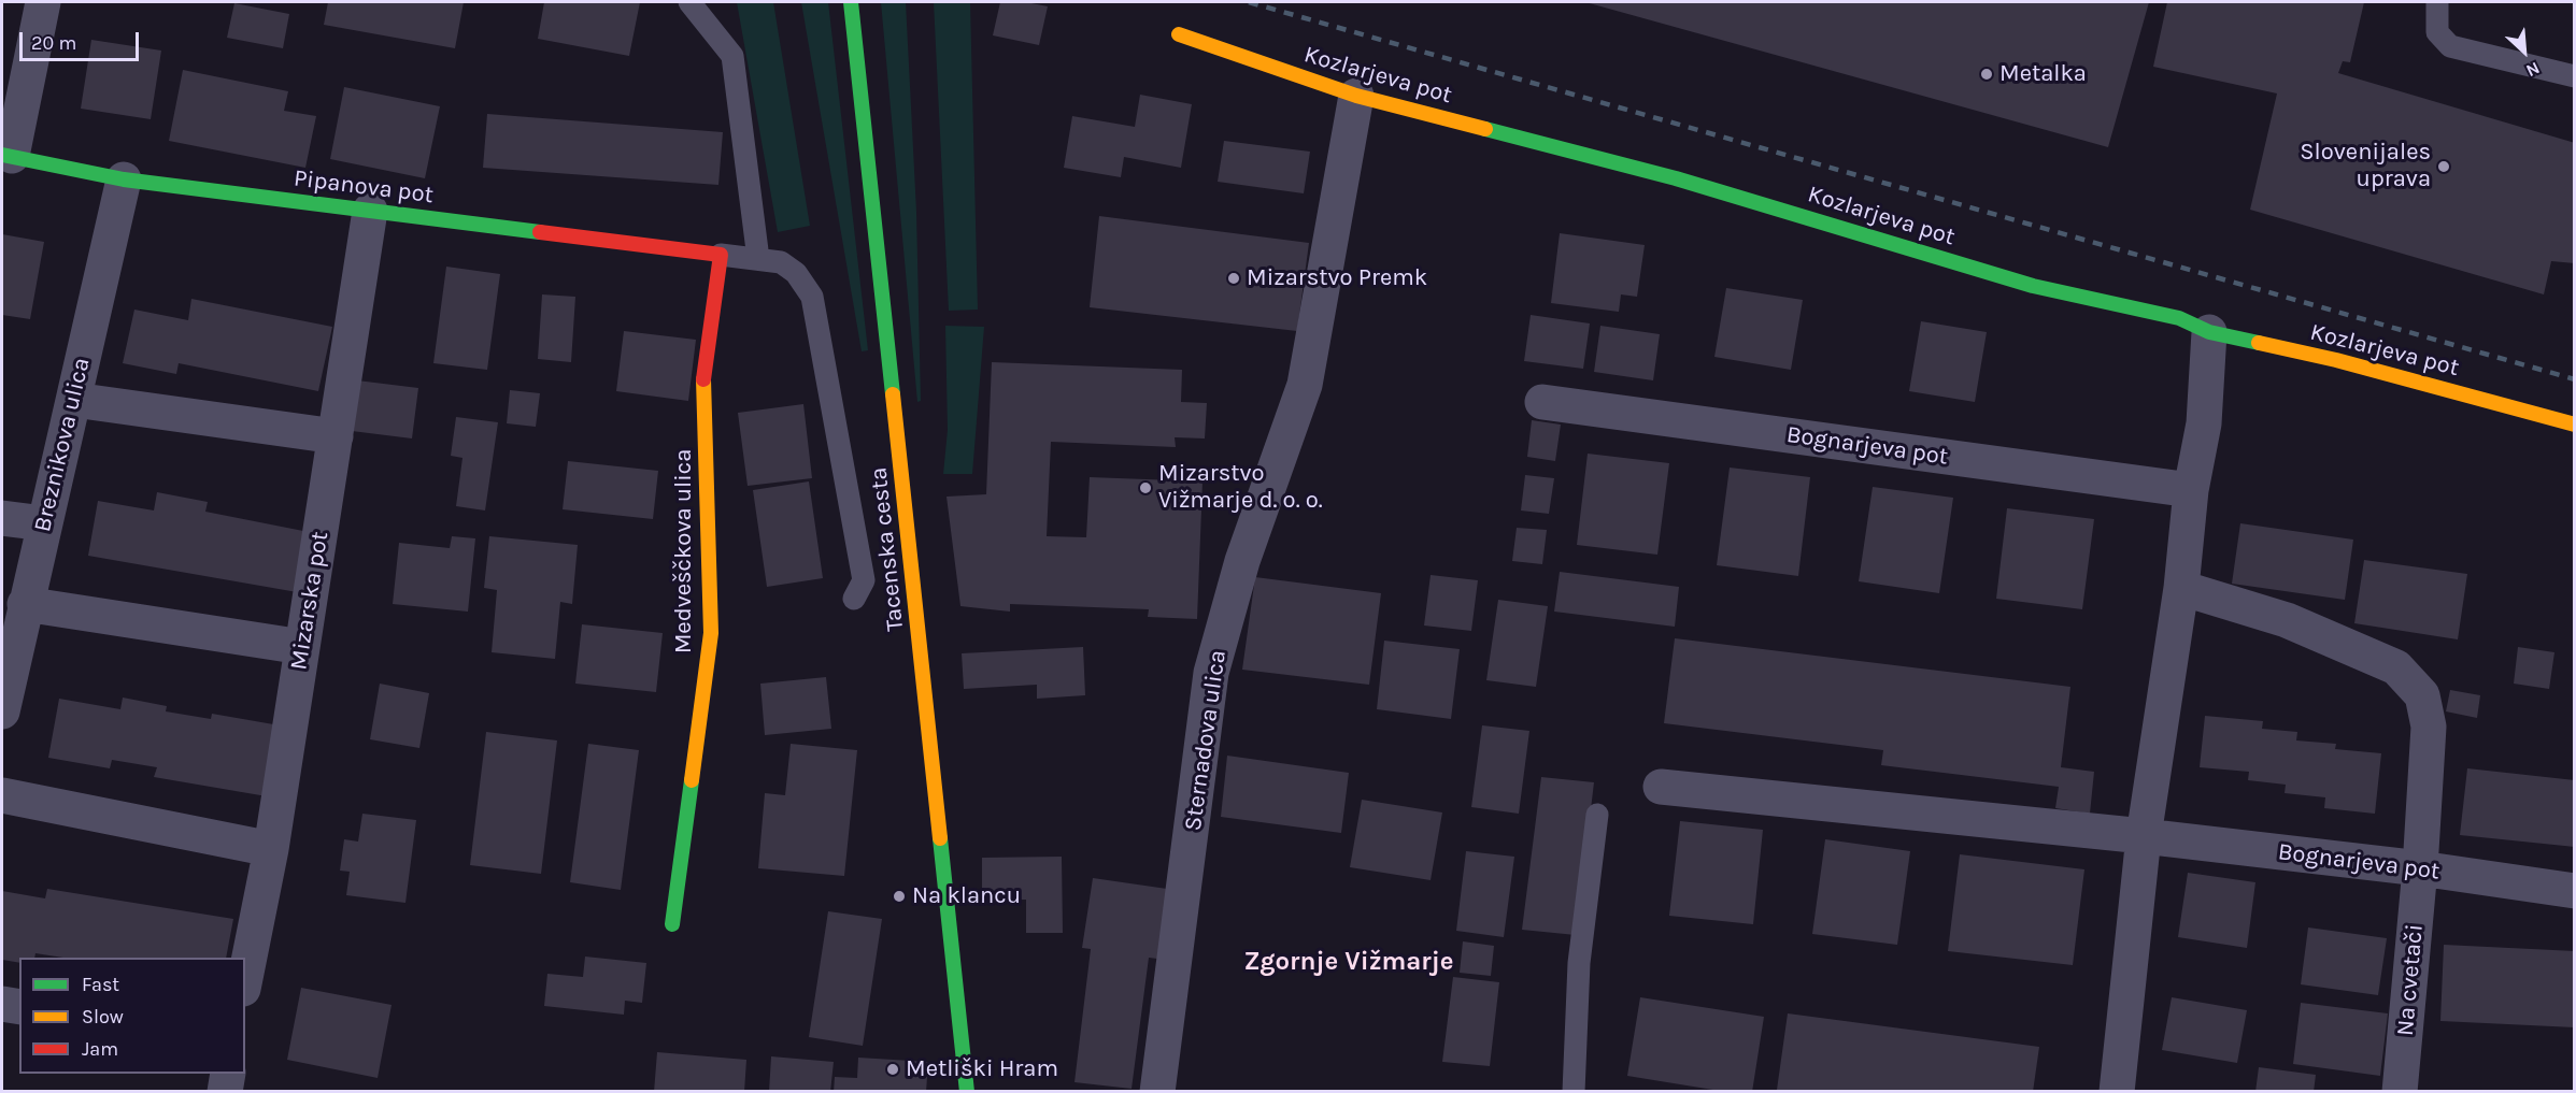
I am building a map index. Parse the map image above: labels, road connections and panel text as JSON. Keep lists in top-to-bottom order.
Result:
{
  "streets": {
    "street": [
      "Kozlarjeva pot",
      "Pipanova pot",
      "Breznikova ulica",
      "Bognarjeva pot",
      "Tacenska cesta",
      "Medveščkova ulica",
      "Mizarska pot",
      "Sternadova ulica",
      "Na cvetači"
    ]
  },
  "crossings": [
    ["Kozlarjeva pot", "Sternadova ulica"],
    ["Pipanova pot", "Breznikova ulica"],
    ["Pipanova pot", "Medveščkova ulica"],
    ["Pipanova pot", "Mizarska pot"],
    ["Bognarjeva pot", "Na cvetači"]
  ],
  "districts": ["Zgornje Vižmarje"],
  "places": [
    "Metalka",
    "Slovenijales uprava",
    "Mizarstvo Premk",
    "Mizarstvo Vižmarje d. o. o.",
    "Na klancu",
    "Metliški Hram"
  ],
  "legend": ["Fast", "Slow", "Jam"],
  "scale_bar": "20 m",
  "north": "bottom right"
}
